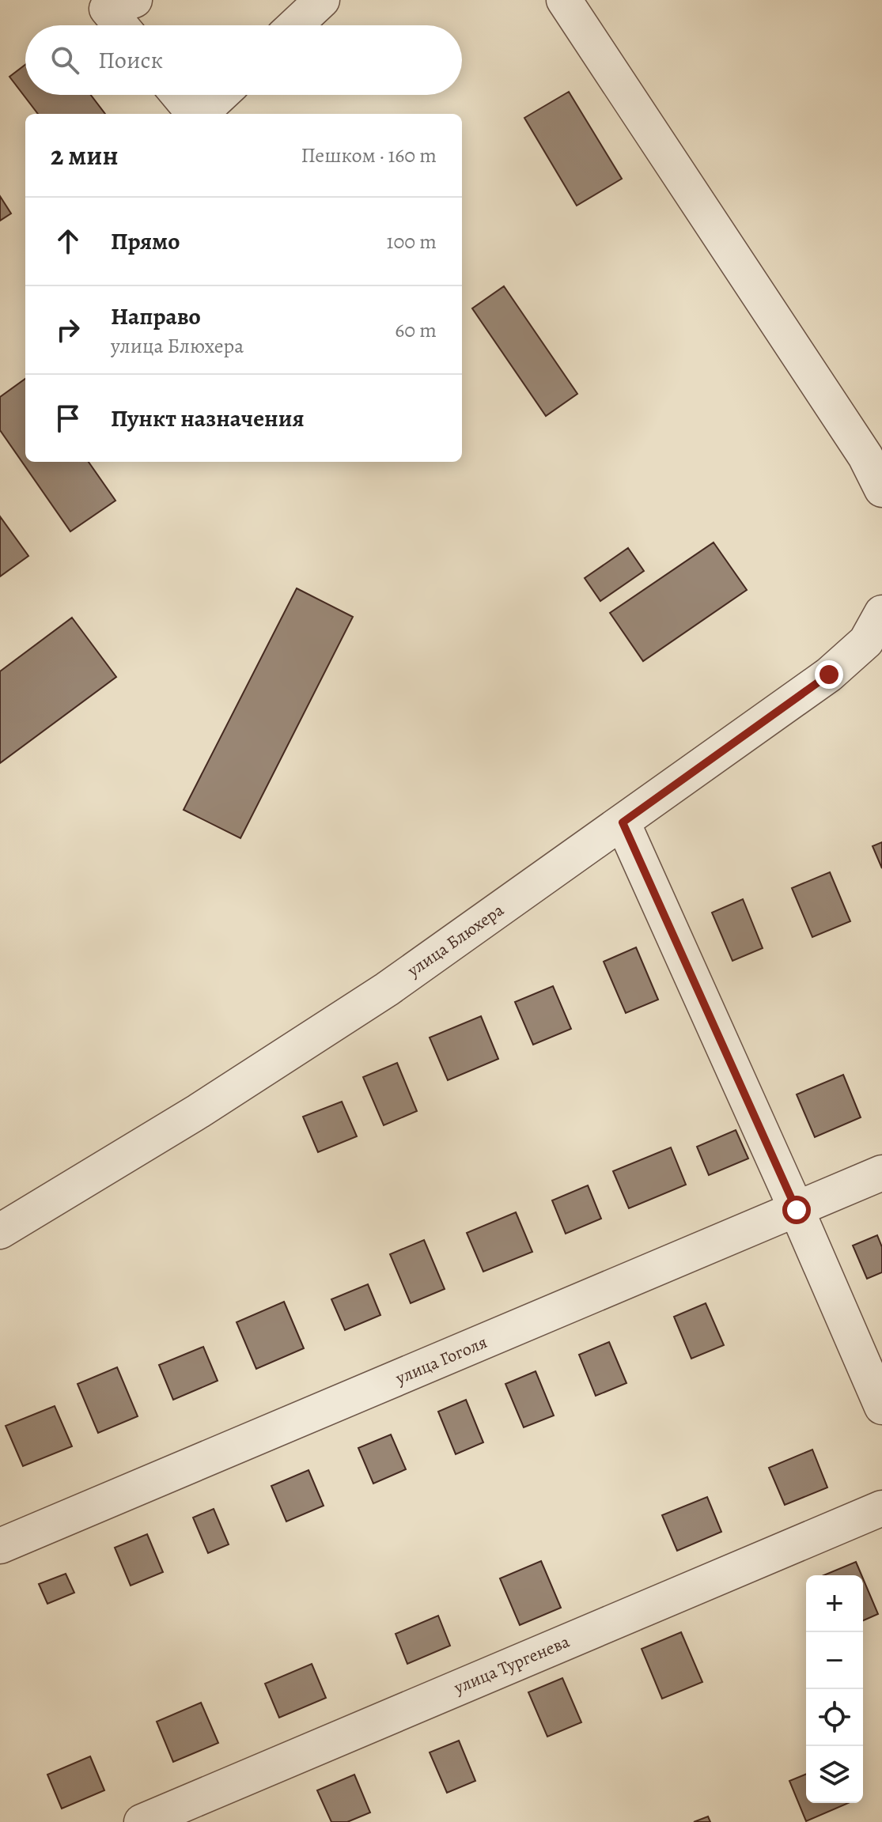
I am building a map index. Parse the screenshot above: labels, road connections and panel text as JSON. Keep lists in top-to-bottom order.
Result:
{
  "streets": {
    "street": ["улица Блюхера", "улица Гоголя", "улица Тургенева"]
  },
  "page": {
    "search": "Поиск",
    "heading": ["2 мин", "Пешком · 160 m"],
    "list": [
      ["Прямо", "100 m"],
      ["Направо", "улица Блюхера", "60 m"],
      "Пункт назначения"
    ],
    "map_buttons": ["+", "−"]
  }
}
